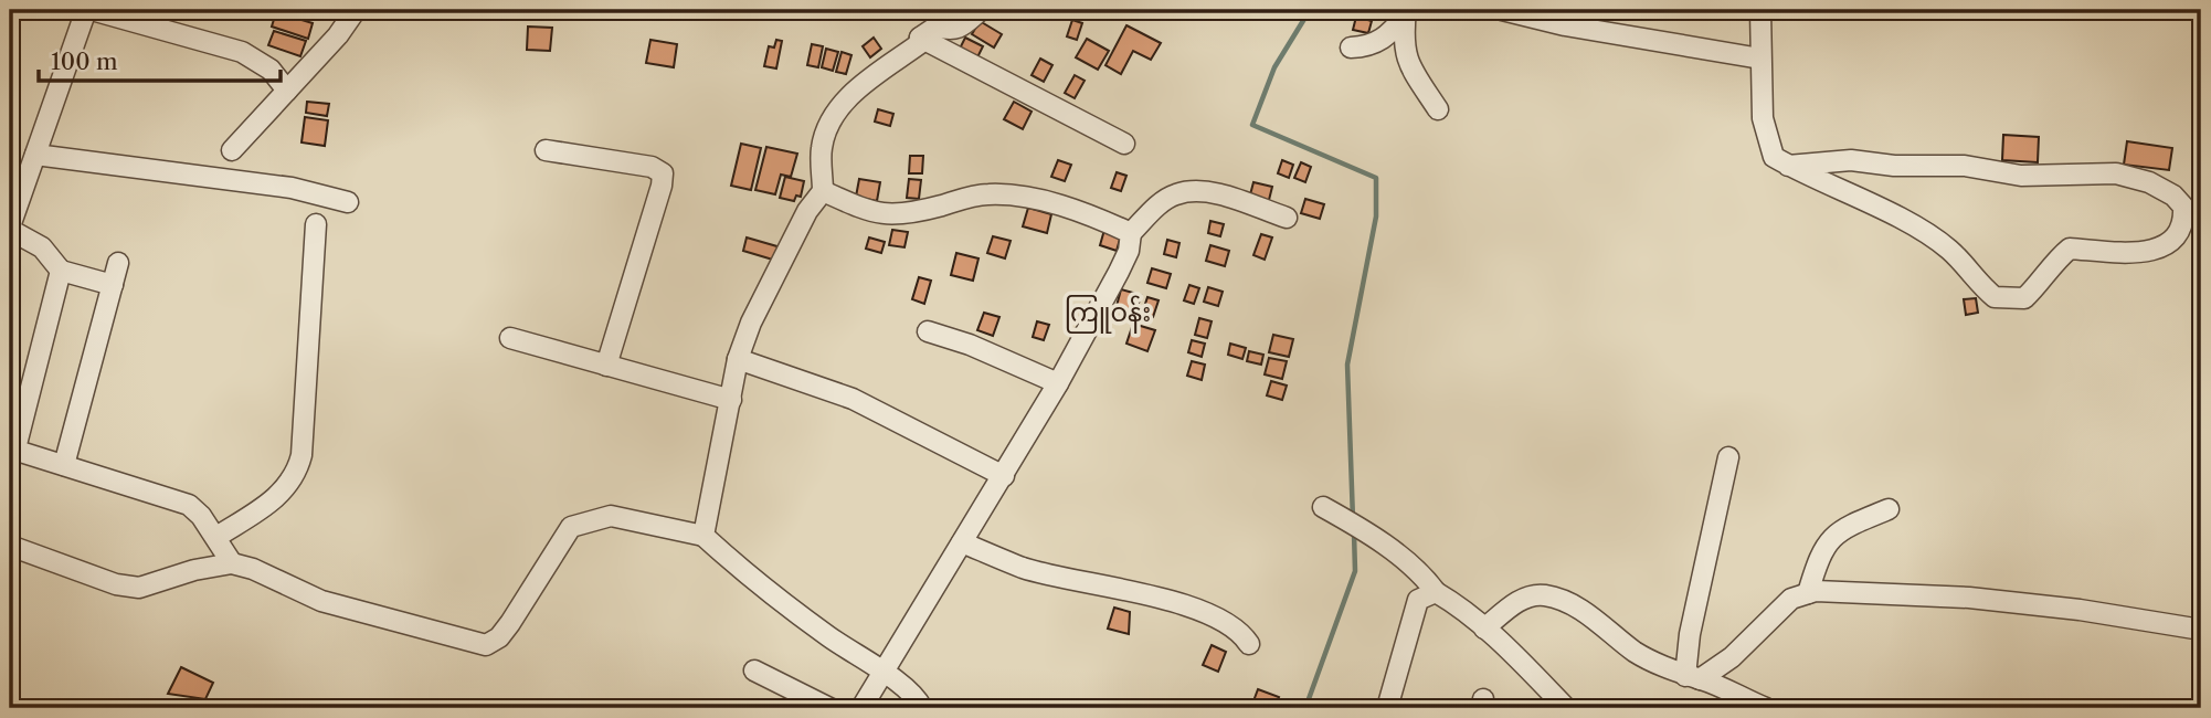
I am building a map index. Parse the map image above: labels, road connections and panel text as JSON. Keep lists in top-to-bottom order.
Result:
{
  "districts": ["ကြူဝန်း"],
  "scale_bar": "100 m"
}
